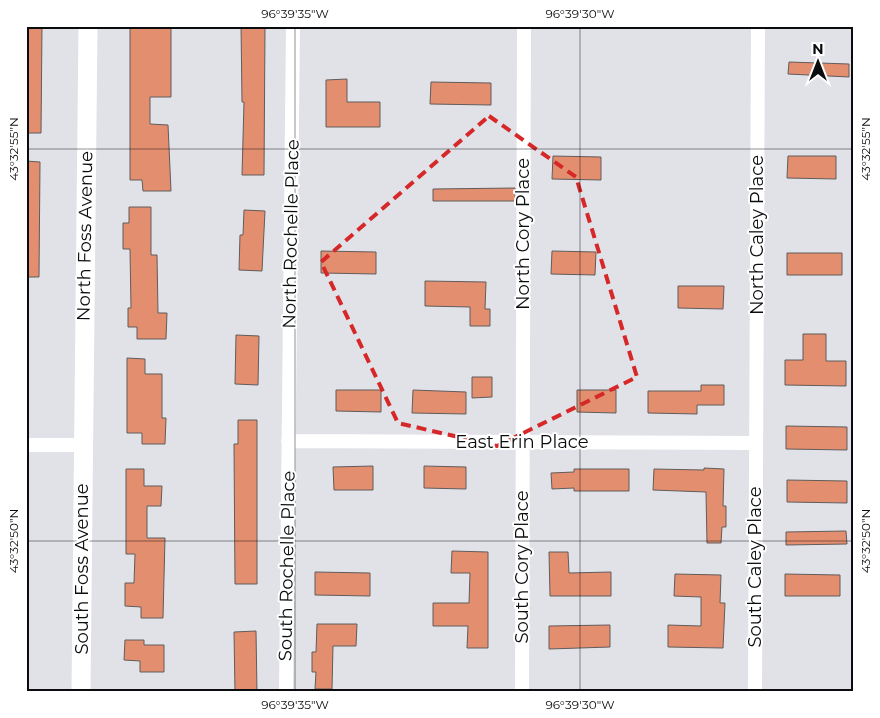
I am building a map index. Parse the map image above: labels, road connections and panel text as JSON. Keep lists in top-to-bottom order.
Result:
{
  "streets": {
    "street": [
      "North Rochelle Place",
      "North Cory Place",
      "North Caley Place",
      "North Foss Avenue",
      "East Erin Place",
      "South Rochelle Place",
      "South Cory Place",
      "South Caley Place",
      "South Foss Avenue"
    ]
  },
  "crossings": [
    ["North Rochelle Place", "East Erin Place"],
    ["North Rochelle Place", "South Rochelle Place"],
    ["North Cory Place", "East Erin Place"],
    ["North Cory Place", "South Cory Place"],
    ["North Caley Place", "East Erin Place"],
    ["North Caley Place", "South Caley Place"],
    ["North Foss Avenue", "South Foss Avenue"],
    ["East Erin Place", "South Rochelle Place"],
    ["East Erin Place", "South Cory Place"],
    ["East Erin Place", "South Caley Place"]
  ],
  "north": "top",
  "coordinates": [
    "96°39'35\"W",
    "96°39'30\"W",
    "43°32'55\"N",
    "43°32'50\"N"
  ]
}
